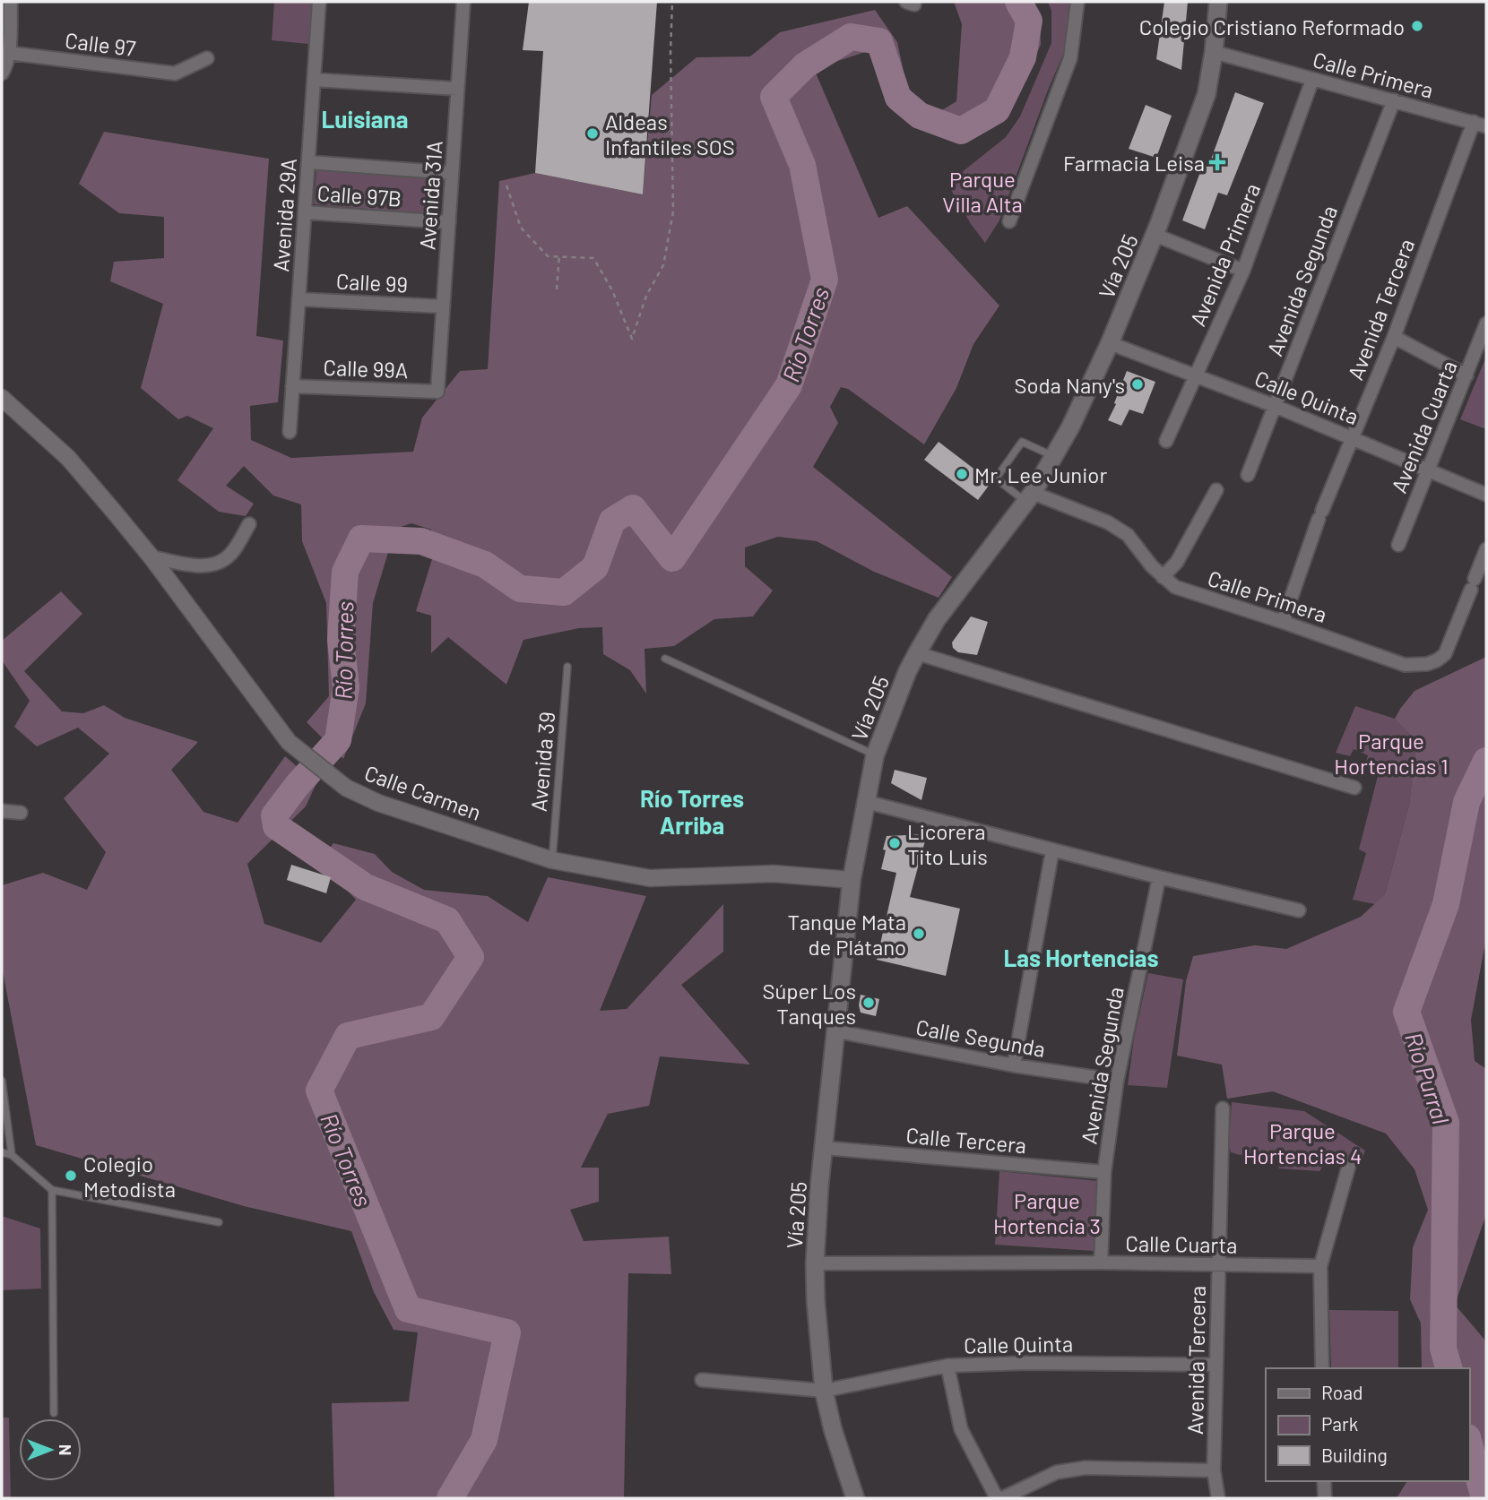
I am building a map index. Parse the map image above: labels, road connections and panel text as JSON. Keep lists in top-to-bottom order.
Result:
{
  "streets": {
    "main road": ["Vía 205"],
    "street": [
      "Calle 97",
      "Calle Primera",
      "Calle 97B",
      "Avenida 31A",
      "Avenida 29A",
      "Avenida Primera",
      "Avenida Segunda",
      "Calle 99",
      "Avenida Tercera",
      "Calle 99A",
      "Calle Quinta",
      "Avenida Cuarta",
      "Calle Carmen",
      "Calle Segunda",
      "Calle Tercera",
      "Calle Cuarta"
    ],
    "lane": ["Avenida 39"]
  },
  "crossings": [
    ["Calle Primera", "Avenida Primera"],
    ["Calle Primera", "Vía 205"],
    ["Calle Primera", "Avenida Segunda"],
    ["Calle Primera", "Avenida Tercera"],
    ["Calle 97B", "Avenida 31A"],
    ["Calle 97B", "Avenida 29A"],
    ["Avenida 31A", "Calle 99"],
    ["Avenida 31A", "Calle 99A"],
    ["Avenida 29A", "Calle 99"],
    ["Avenida 29A", "Calle 99A"],
    ["Avenida Primera", "Calle Quinta"],
    ["Vía 205", "Calle Quinta"],
    ["Vía 205", "Calle Carmen"],
    ["Vía 205", "Calle Segunda"],
    ["Vía 205", "Calle Tercera"],
    ["Vía 205", "Calle Cuarta"],
    ["Avenida Segunda", "Calle Quinta"],
    ["Avenida Segunda", "Calle Segunda"],
    ["Avenida Segunda", "Calle Tercera"],
    ["Avenida Segunda", "Calle Cuarta"],
    ["Avenida Tercera", "Calle Quinta"],
    ["Avenida Tercera", "Calle Cuarta"],
    ["Calle Quinta", "Avenida Cuarta"],
    ["Avenida 39", "Calle Carmen"]
  ],
  "districts": ["Luisiana", "Río Torres Arriba", "Las Hortencias"],
  "water": ["Río Torres", "Río Purral"],
  "parks": [
    "Parque Villa Alta",
    "Parque Hortencias 1",
    "Parque Hortencias 4",
    "Parque Hortencia 3"
  ],
  "places": {
    "other": [
      "Colegio Cristiano Reformado",
      "Aldeas Infantiles SOS",
      "Soda Nany's",
      "Mr. Lee Junior",
      "Licorera Tito Luis",
      "Tanque Mata de Plátano",
      "Súper Los Tanques",
      "Colegio Metodista"
    ],
    "health": ["Farmacia Leisa"]
  },
  "legend": ["Road", "Park", "Building"],
  "north": "right"
}
